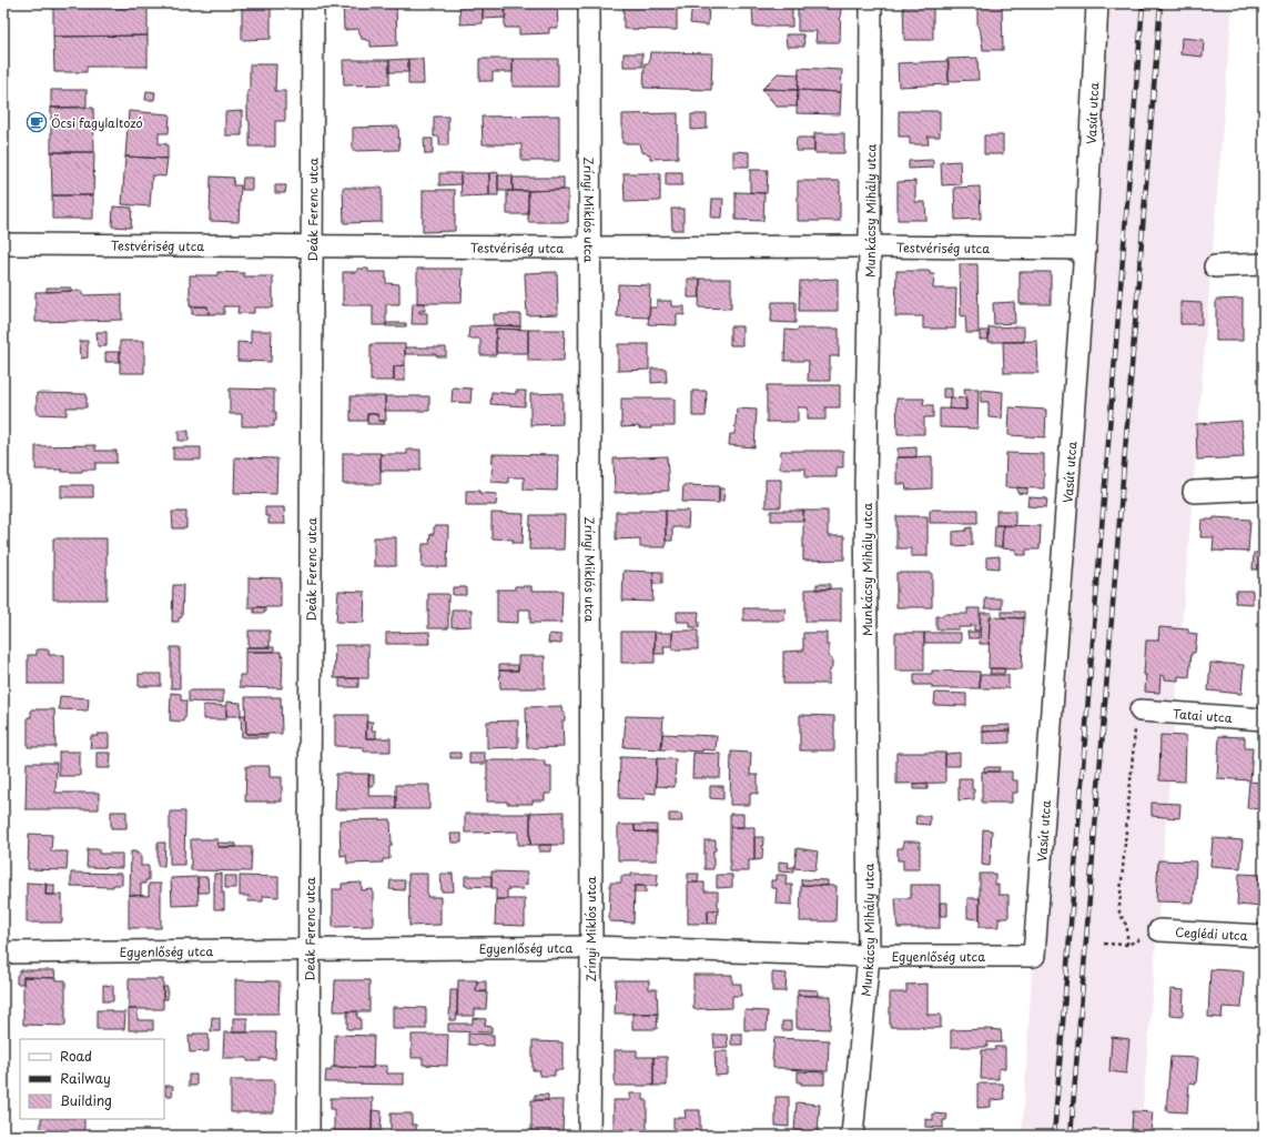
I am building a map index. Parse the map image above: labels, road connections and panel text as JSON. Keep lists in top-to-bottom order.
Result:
{
  "streets": {
    "street": [
      "Vasút utca",
      "Deák Ferenc utca",
      "Zrínyi Miklós utca",
      "Munkácsy Mihály utca",
      "Testvériség utca",
      "Tatai utca",
      "Ceglédi utca",
      "Egyenlőség utca"
    ]
  },
  "crossings": [
    ["Vasút utca", "Testvériség utca"],
    ["Vasút utca", "Egyenlőség utca"],
    ["Deák Ferenc utca", "Testvériség utca"],
    ["Deák Ferenc utca", "Egyenlőség utca"],
    ["Zrínyi Miklós utca", "Testvériség utca"],
    ["Zrínyi Miklós utca", "Egyenlőség utca"],
    ["Munkácsy Mihály utca", "Testvériség utca"],
    ["Munkácsy Mihály utca", "Egyenlőség utca"]
  ],
  "places": {
    "cafe": ["Öcsi fagylaltozó"]
  },
  "legend": ["Road", "Railway", "Building"]
}
